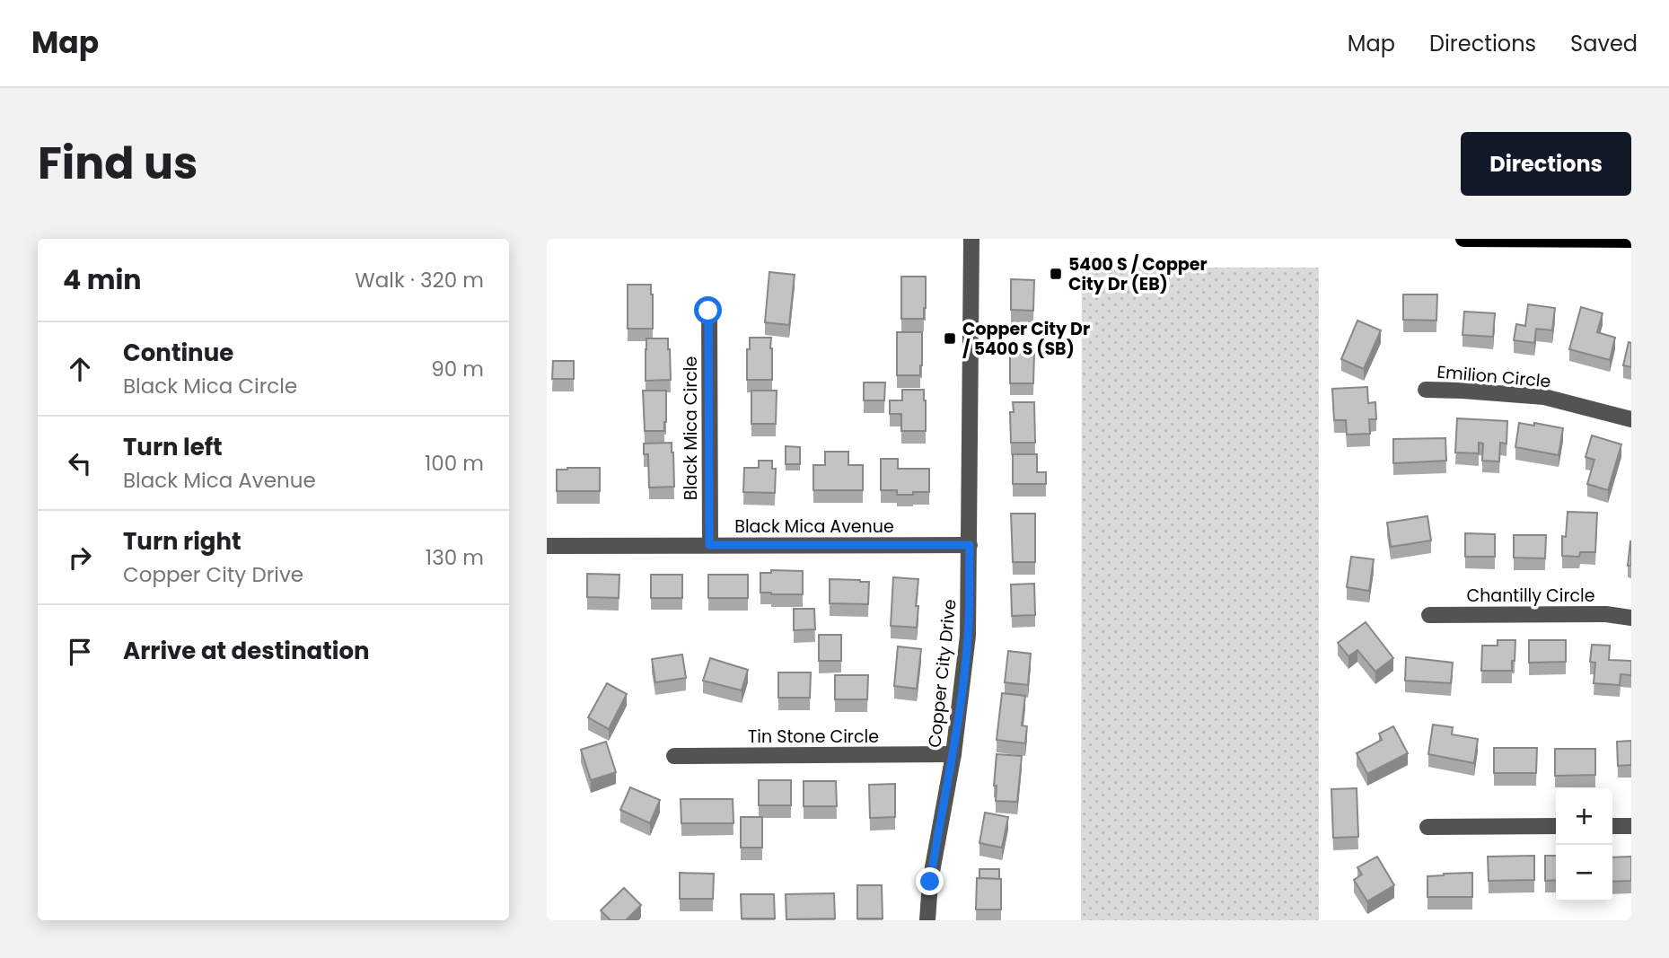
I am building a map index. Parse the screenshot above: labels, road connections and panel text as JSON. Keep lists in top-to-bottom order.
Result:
{
  "streets": {
    "street": [
      "Emilion Circle",
      "Black Mica Circle",
      "Black Mica Avenue",
      "Chantilly Circle",
      "Copper City Drive",
      "Tin Stone Circle"
    ]
  },
  "crossings": [
    ["Black Mica Circle", "Black Mica Avenue"],
    ["Black Mica Avenue", "Copper City Drive"],
    ["Copper City Drive", "Tin Stone Circle"]
  ],
  "places": {
    "transit": ["5400 S / Copper City Dr (EB)", "Copper City Dr / 5400 S (SB)"]
  },
  "page": {
    "header": "Map",
    "nav": ["Map", "Directions", "Saved"],
    "title": "Find us",
    "buttons": "Directions",
    "heading": ["4 min", "Walk · 320 m"],
    "list": [
      ["Continue", "Black Mica Circle", "90 m"],
      ["Turn left", "Black Mica Avenue", "100 m"],
      ["Turn right", "Copper City Drive", "130 m"],
      "Arrive at destination"
    ],
    "map_buttons": ["+", "−"]
  }
}
